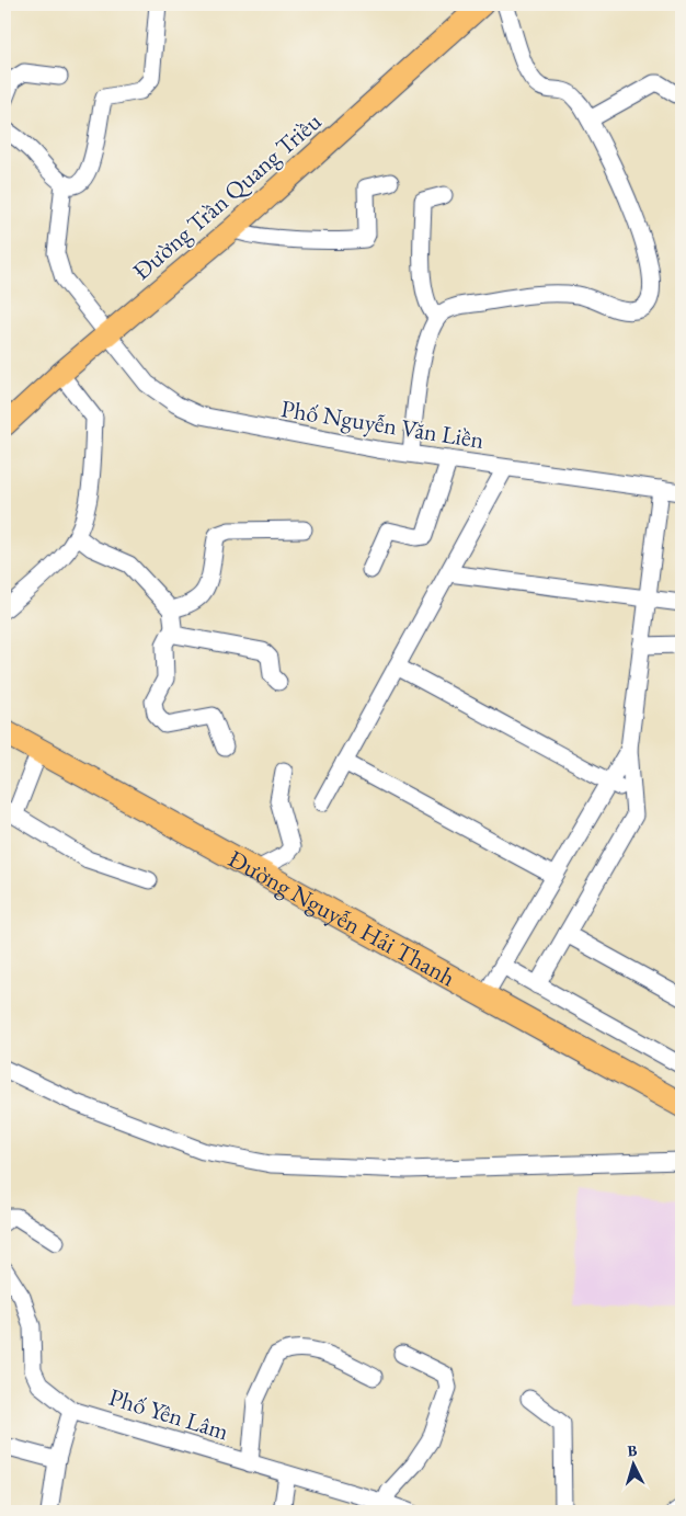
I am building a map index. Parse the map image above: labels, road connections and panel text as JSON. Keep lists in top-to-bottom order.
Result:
{
  "streets": {
    "highway": ["Đường Nguyễn Hải Thanh"],
    "main road": ["Đường Trần Quang Triều"],
    "street": ["Phố Nguyễn Văn Liền", "Phố Yên Lâm"]
  },
  "crossings": [
    ["Đường Trần Quang Triều", "Phố Nguyễn Văn Liền"]
  ],
  "north": "top"
}
